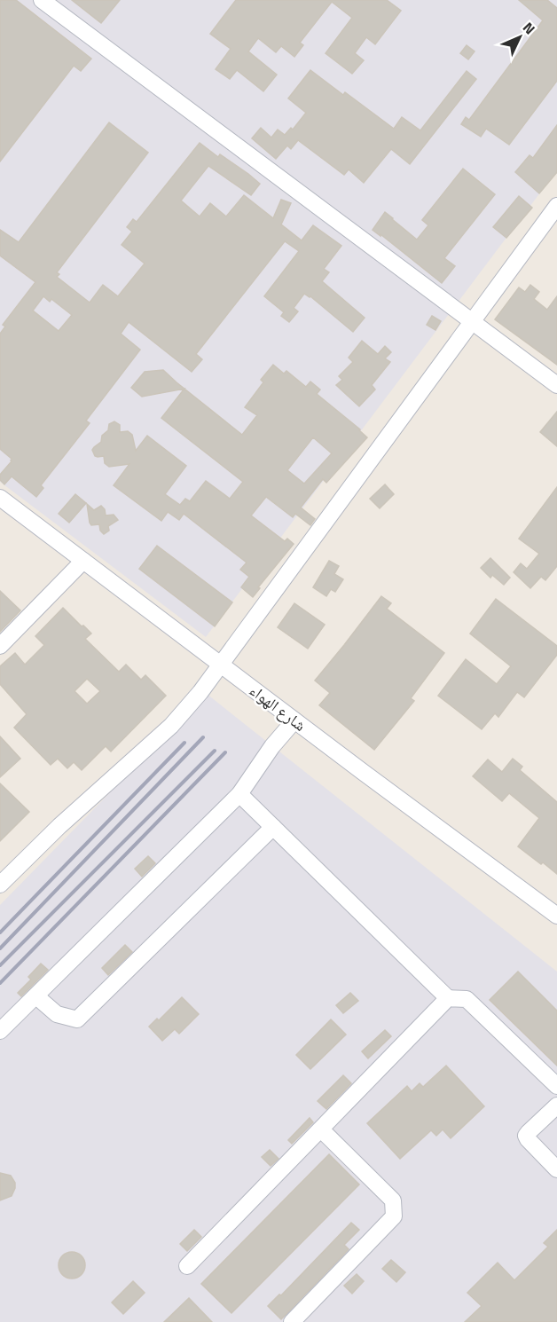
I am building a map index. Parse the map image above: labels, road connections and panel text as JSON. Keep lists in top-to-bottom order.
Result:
{
  "streets": {
    "street": ["شارع الهواء"]
  },
  "north": "top right"
}
